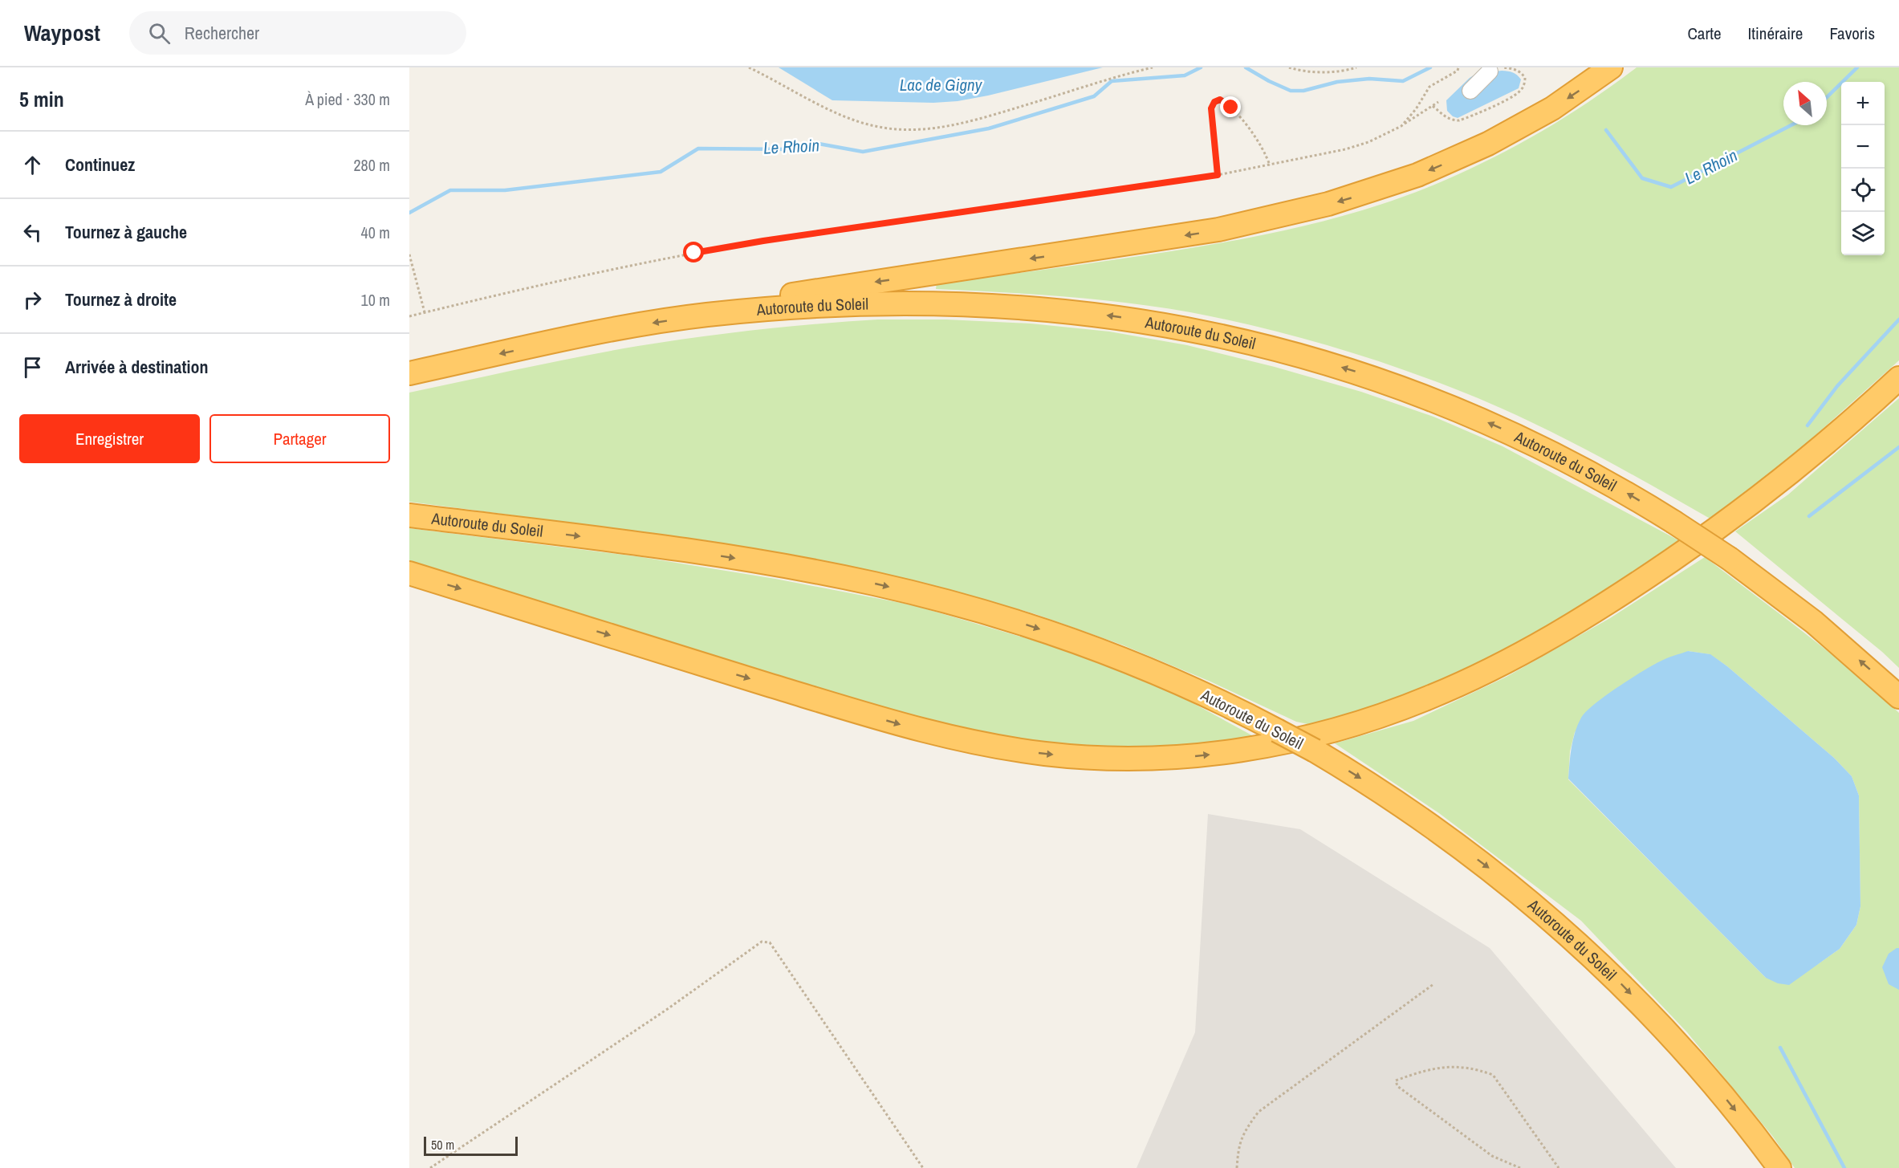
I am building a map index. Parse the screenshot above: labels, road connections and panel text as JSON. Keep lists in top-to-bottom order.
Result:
{
  "streets": {
    "highway": ["Autoroute du Soleil"]
  },
  "water": ["Lac de Gigny", "Le Rhoin"],
  "scale_bar": "50 m",
  "north": "top left",
  "page": {
    "header": "Waypost",
    "search": "Rechercher",
    "nav": ["Carte", "Itinéraire", "Favoris"],
    "heading": ["5 min", "À pied · 330 m"],
    "map_buttons": ["+", "−"],
    "list": [
      ["Continuez", "280 m"],
      ["Tournez à gauche", "40 m"],
      ["Tournez à droite", "10 m"],
      "Arrivée à destination"
    ],
    "buttons": ["Enregistrer", "Partager"],
    "scale": "50 m"
  }
}
